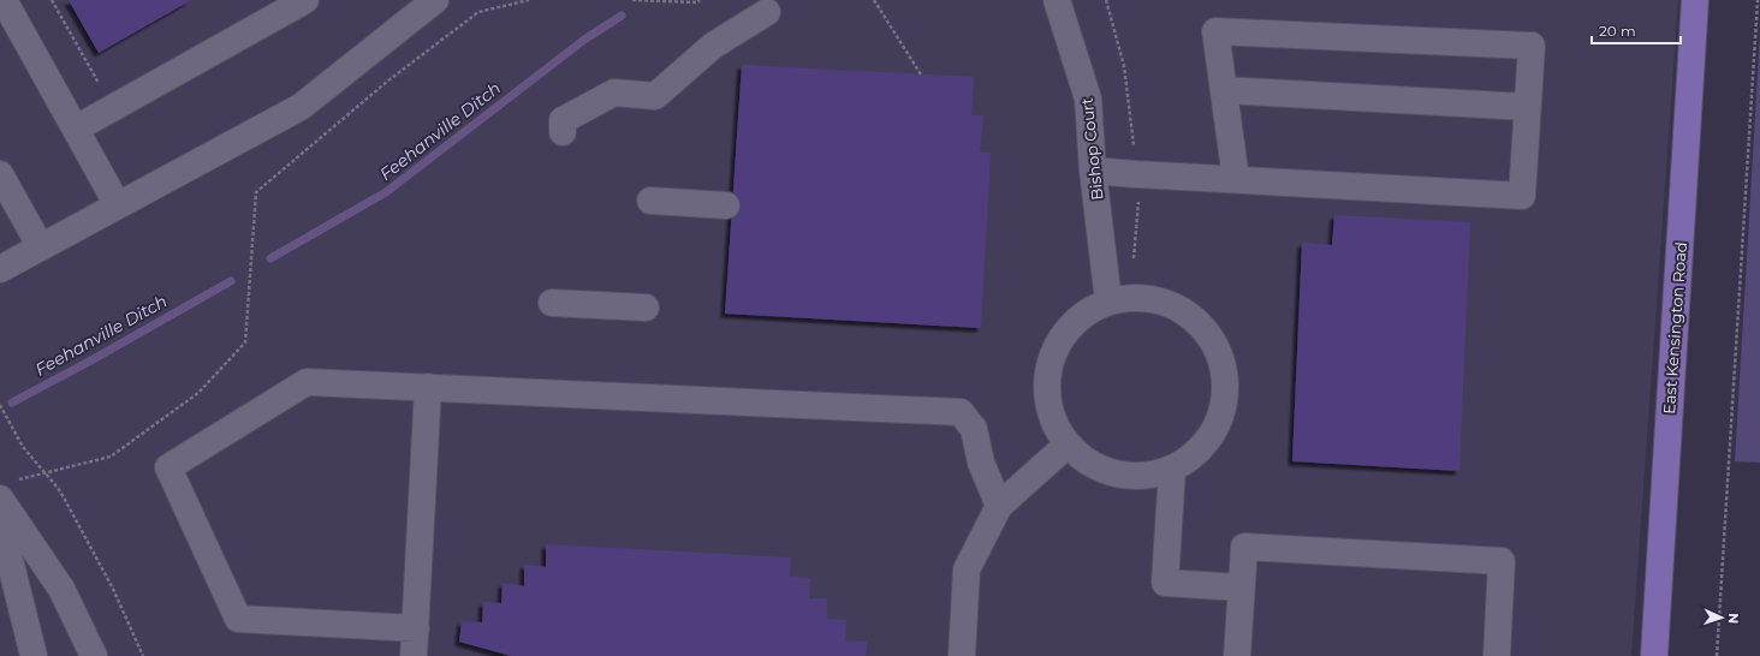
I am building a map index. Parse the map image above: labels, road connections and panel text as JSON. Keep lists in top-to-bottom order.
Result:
{
  "streets": {
    "main road": ["East Kensington Road"],
    "street": ["Bishop Court"]
  },
  "water": ["Feehanville Ditch"],
  "scale_bar": "20 m",
  "north": "right"
}
